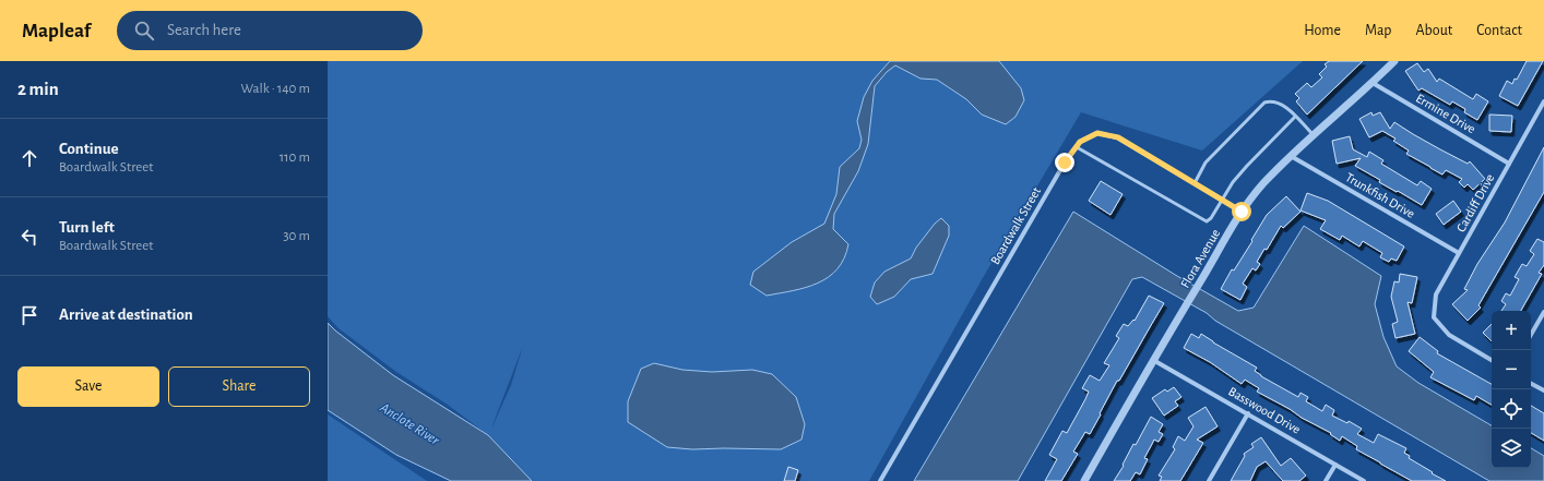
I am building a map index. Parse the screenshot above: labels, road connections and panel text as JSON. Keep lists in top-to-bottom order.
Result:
{
  "streets": {
    "street": [
      "Ermine Drive",
      "Trunkfish Drive",
      "Cardiff Drive",
      "Boardwalk Street",
      "Flora Avenue",
      "Basswood Drive"
    ]
  },
  "crossings": [
    ["Ermine Drive", "Cardiff Drive"],
    ["Ermine Drive", "Flora Avenue"],
    ["Trunkfish Drive", "Cardiff Drive"],
    ["Trunkfish Drive", "Flora Avenue"],
    ["Boardwalk Street", "Flora Avenue"],
    ["Flora Avenue", "Basswood Drive"]
  ],
  "water": ["Anclote River"],
  "page": {
    "header": "Mapleaf",
    "search": "Search here",
    "nav": [
      "Home",
      "Map",
      "About",
      "Contact"
    ],
    "heading": ["2 min", "Walk · 140 m"],
    "list": [
      ["Continue", "Boardwalk Street", "110 m"],
      ["Turn left", "Boardwalk Street", "30 m"],
      "Arrive at destination"
    ],
    "map_buttons": ["+", "−"],
    "buttons": ["Save", "Share"]
  }
}
